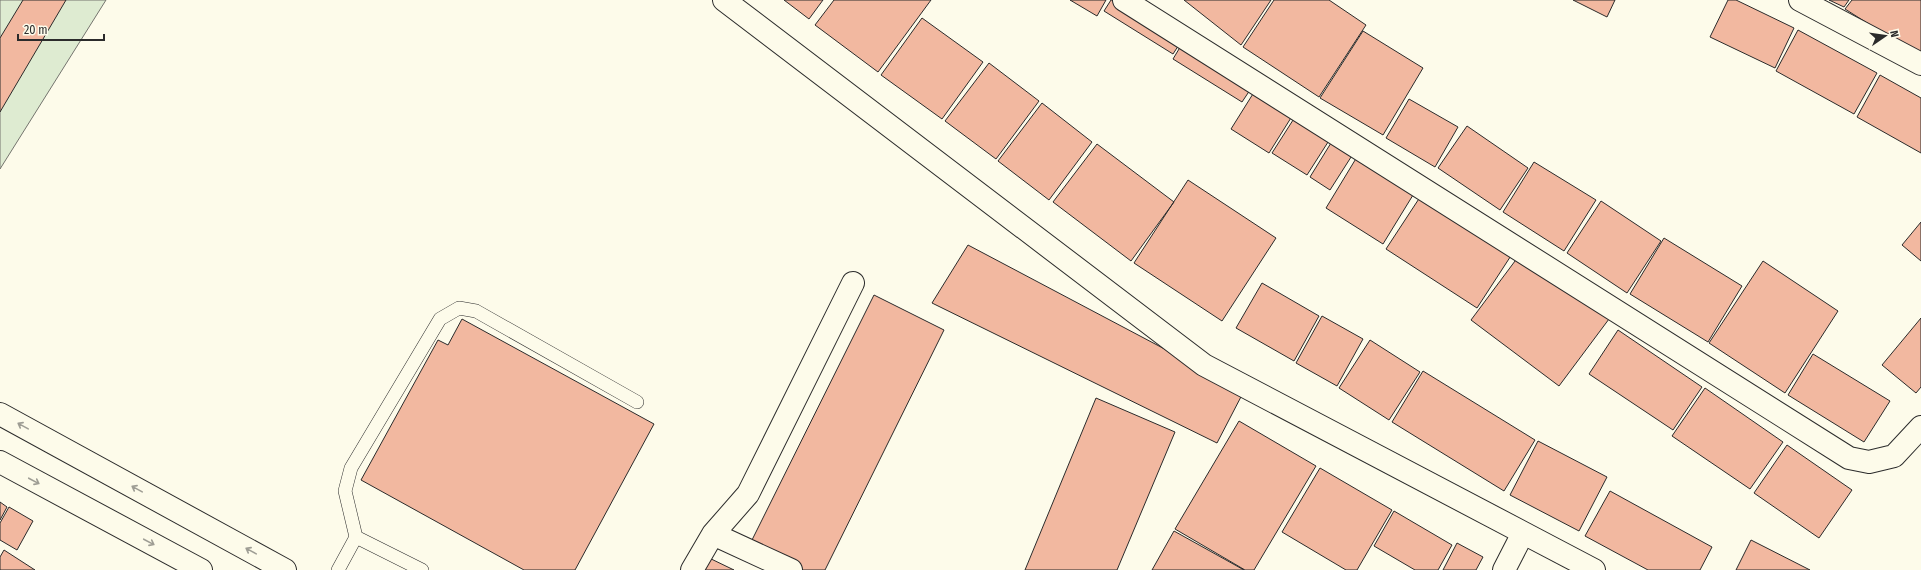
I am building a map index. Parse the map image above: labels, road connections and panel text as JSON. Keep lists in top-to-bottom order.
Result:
{
  "scale_bar": "20 m",
  "north": "right"
}
